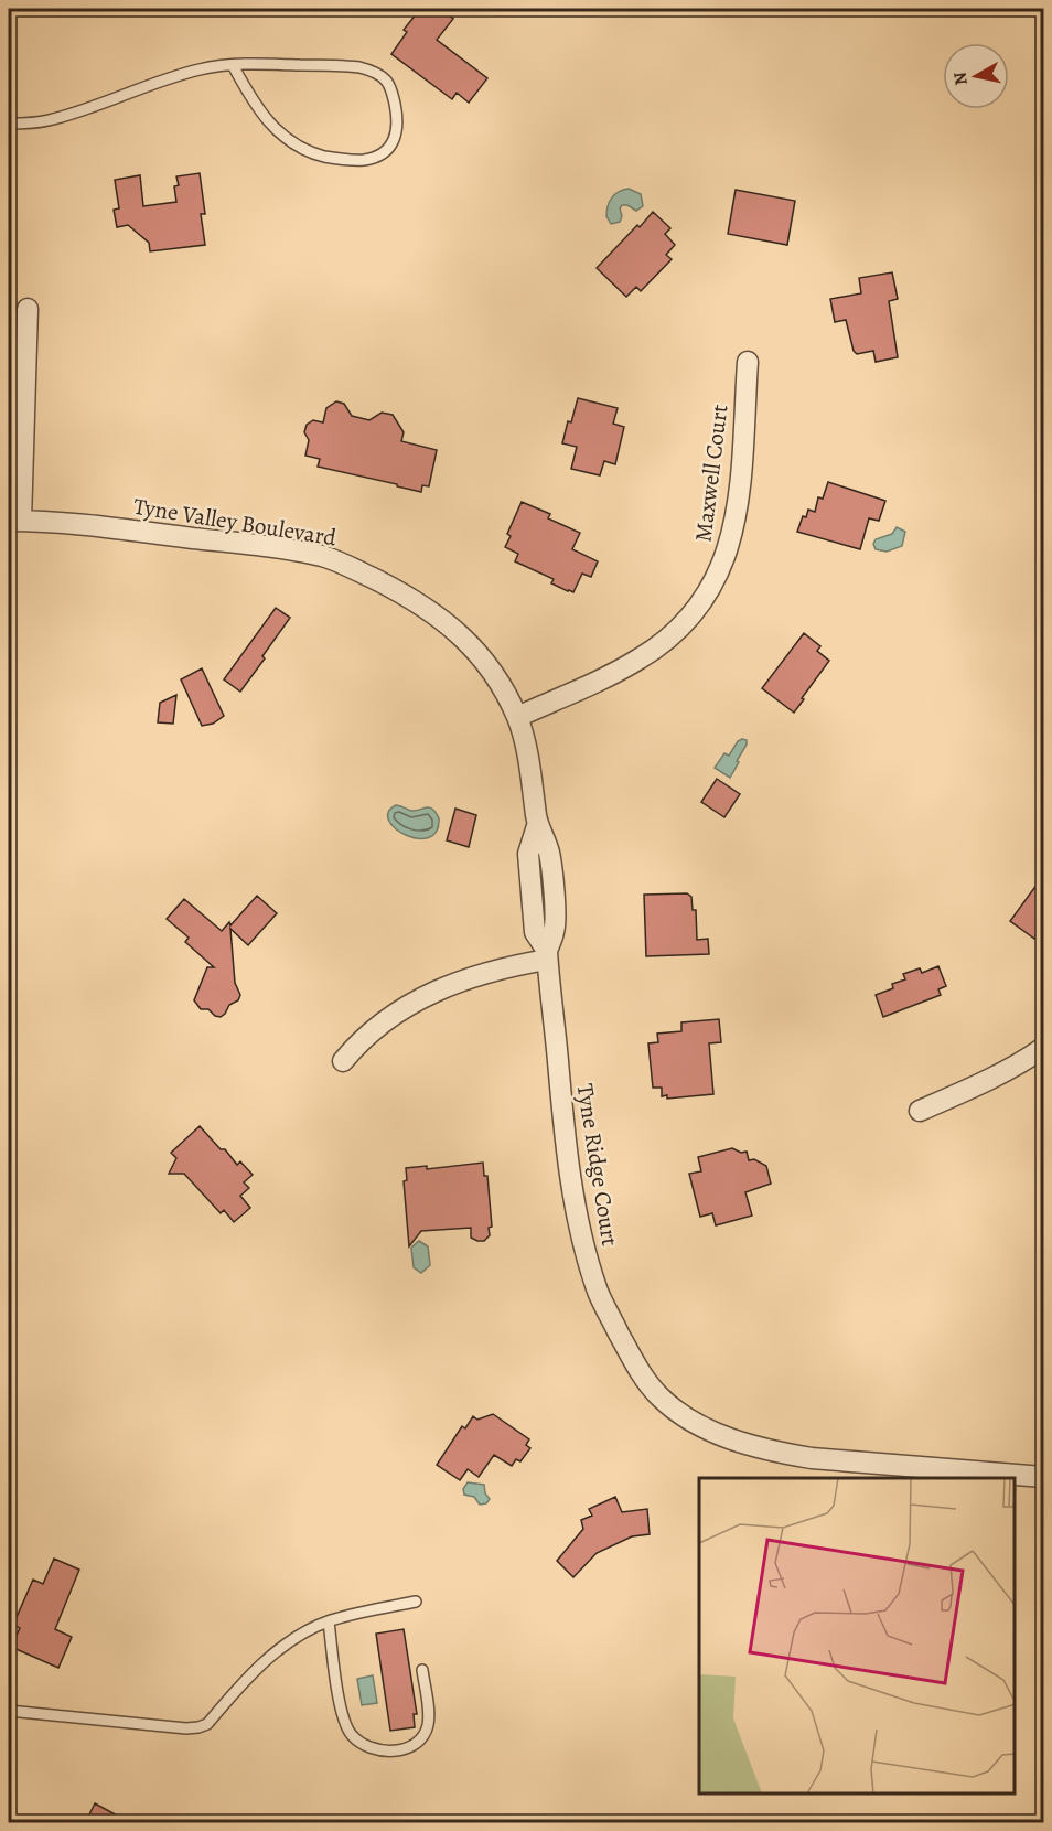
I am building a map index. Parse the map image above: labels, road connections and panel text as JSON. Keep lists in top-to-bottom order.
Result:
{
  "streets": {
    "street": ["Maxwell Court", "Tyne Valley Boulevard", "Tyne Ridge Court"]
  },
  "crossings": [
    ["Maxwell Court", "Tyne Valley Boulevard"],
    ["Tyne Valley Boulevard", "Tyne Ridge Court"]
  ],
  "north": "left"
}
